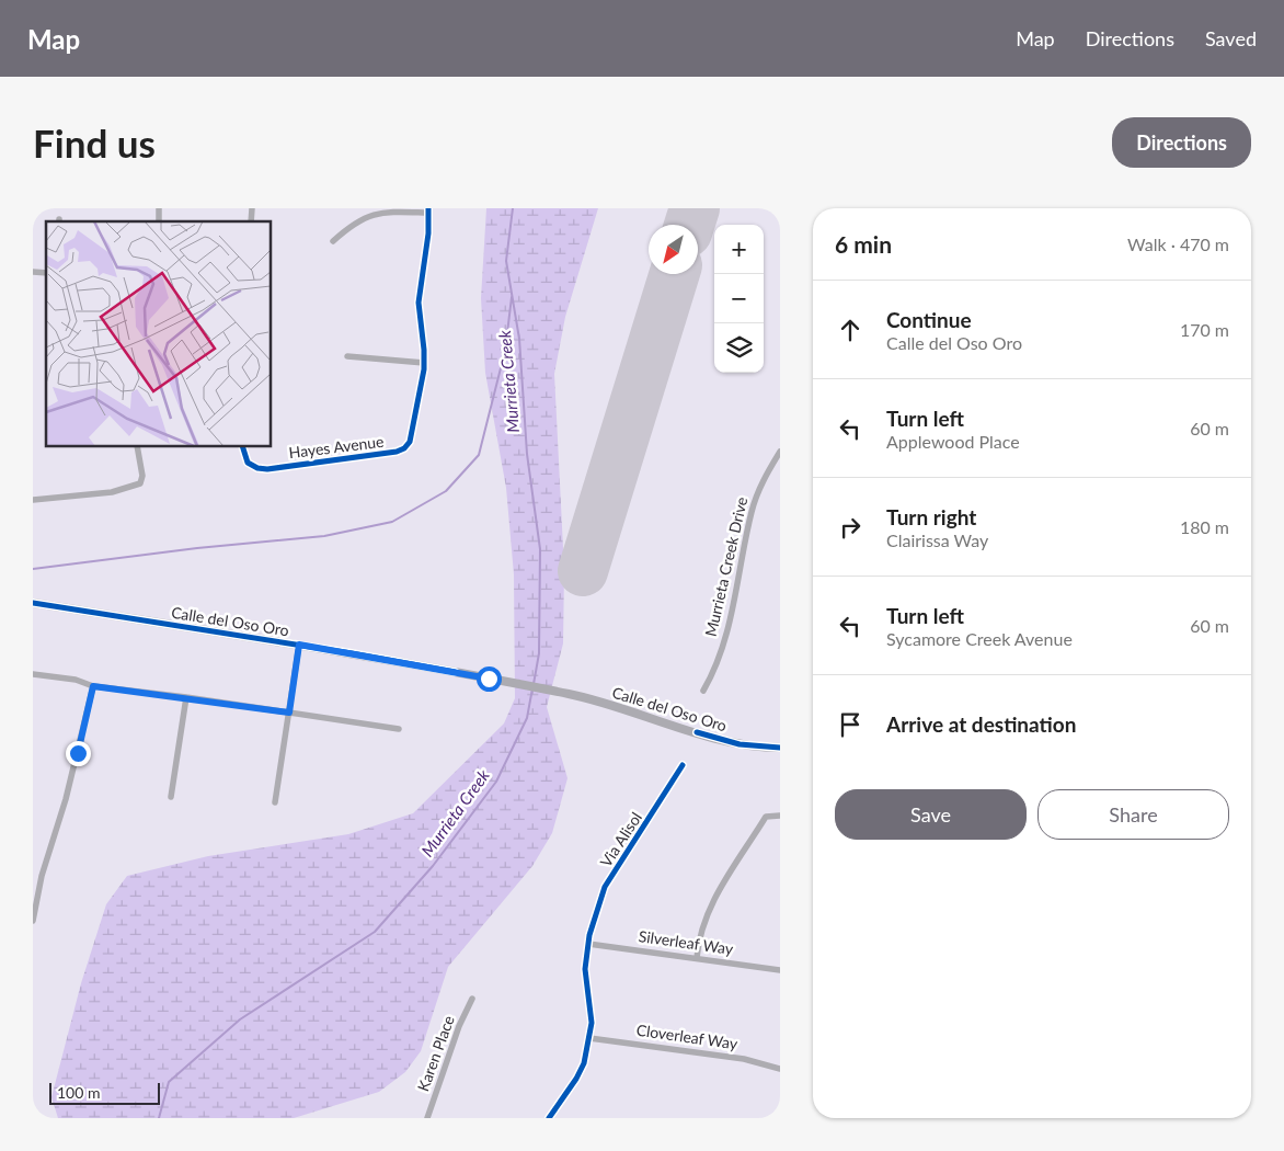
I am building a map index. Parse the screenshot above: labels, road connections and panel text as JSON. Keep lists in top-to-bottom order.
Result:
{
  "streets": {
    "main road": ["Calle del Oso Oro"],
    "street": [
      "Hayes Avenue",
      "Murrieta Creek Drive",
      "Via Alisol",
      "Silverleaf Way",
      "Cloverleaf Way",
      "Karen Place"
    ]
  },
  "crossings": [
    ["Via Alisol", "Silverleaf Way"],
    ["Via Alisol", "Cloverleaf Way"]
  ],
  "water": ["Murrieta Creek"],
  "scale_bar": "100 m",
  "north": "bottom left",
  "page": {
    "header": "Map",
    "nav": ["Map", "Directions", "Saved"],
    "buttons": [
      "Directions",
      ["Save", "Share"]
    ],
    "title": "Find us",
    "heading": ["6 min", "Walk · 470 m"],
    "map_buttons": ["+", "−"],
    "list": [
      ["Continue", "Calle del Oso Oro", "170 m"],
      ["Turn left", "Applewood Place", "60 m"],
      ["Turn right", "Clairissa Way", "180 m"],
      ["Turn left", "Sycamore Creek Avenue", "60 m"],
      "Arrive at destination"
    ],
    "scale": "100 m"
  }
}
